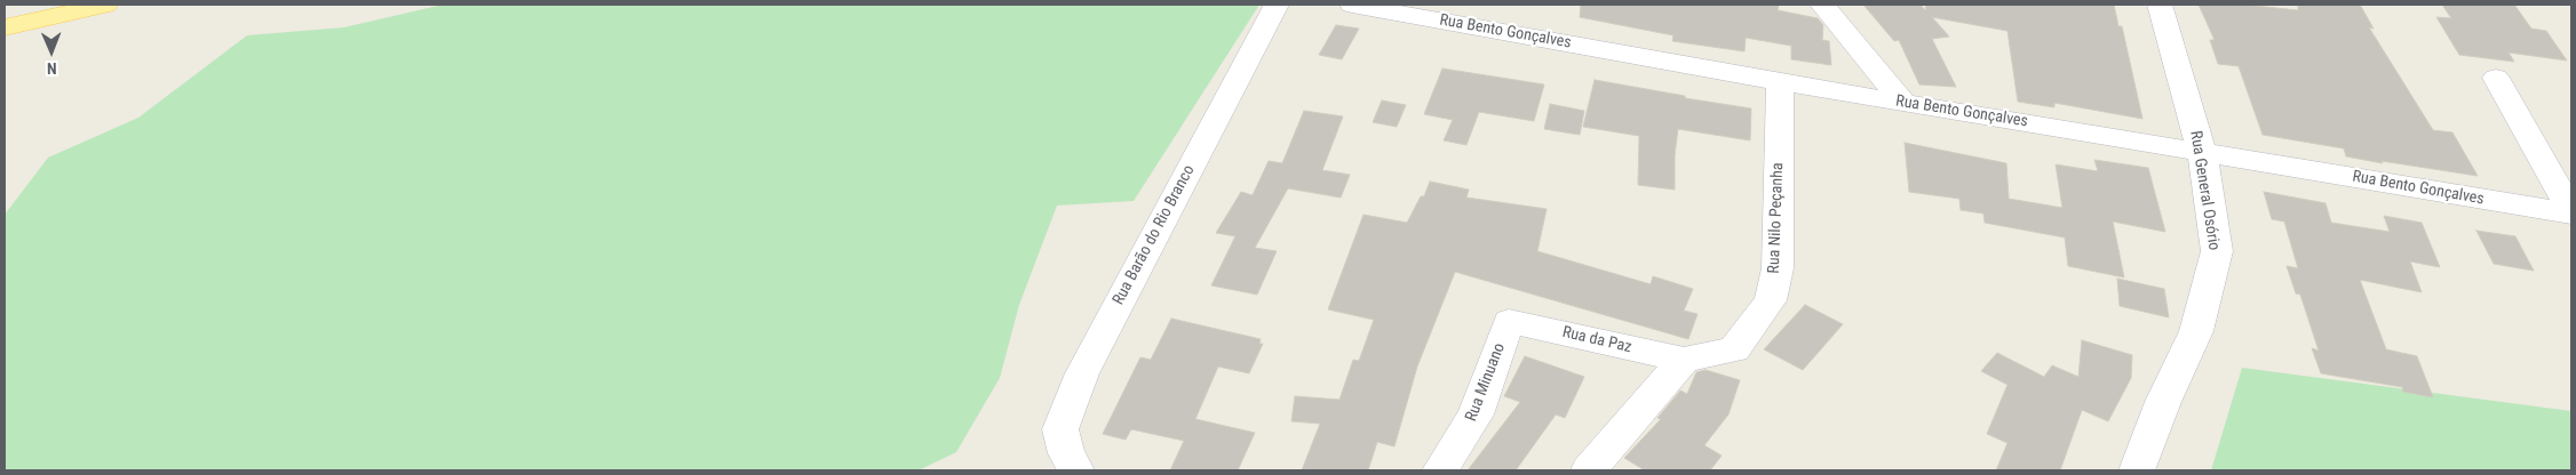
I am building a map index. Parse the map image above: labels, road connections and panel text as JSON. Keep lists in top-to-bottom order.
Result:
{
  "streets": {
    "street": [
      "Rua Bento Gonçalves",
      "Rua General Osório",
      "Rua Nilo Peçanha",
      "Rua Barão do Rio Branco",
      "Rua da Paz",
      "Rua Minuano"
    ]
  },
  "crossings": [
    ["Rua Bento Gonçalves", "Rua General Osório"],
    ["Rua Bento Gonçalves", "Rua Nilo Peçanha"],
    ["Rua Nilo Peçanha", "Rua da Paz"],
    ["Rua da Paz", "Rua Minuano"]
  ],
  "north": "bottom"
}
